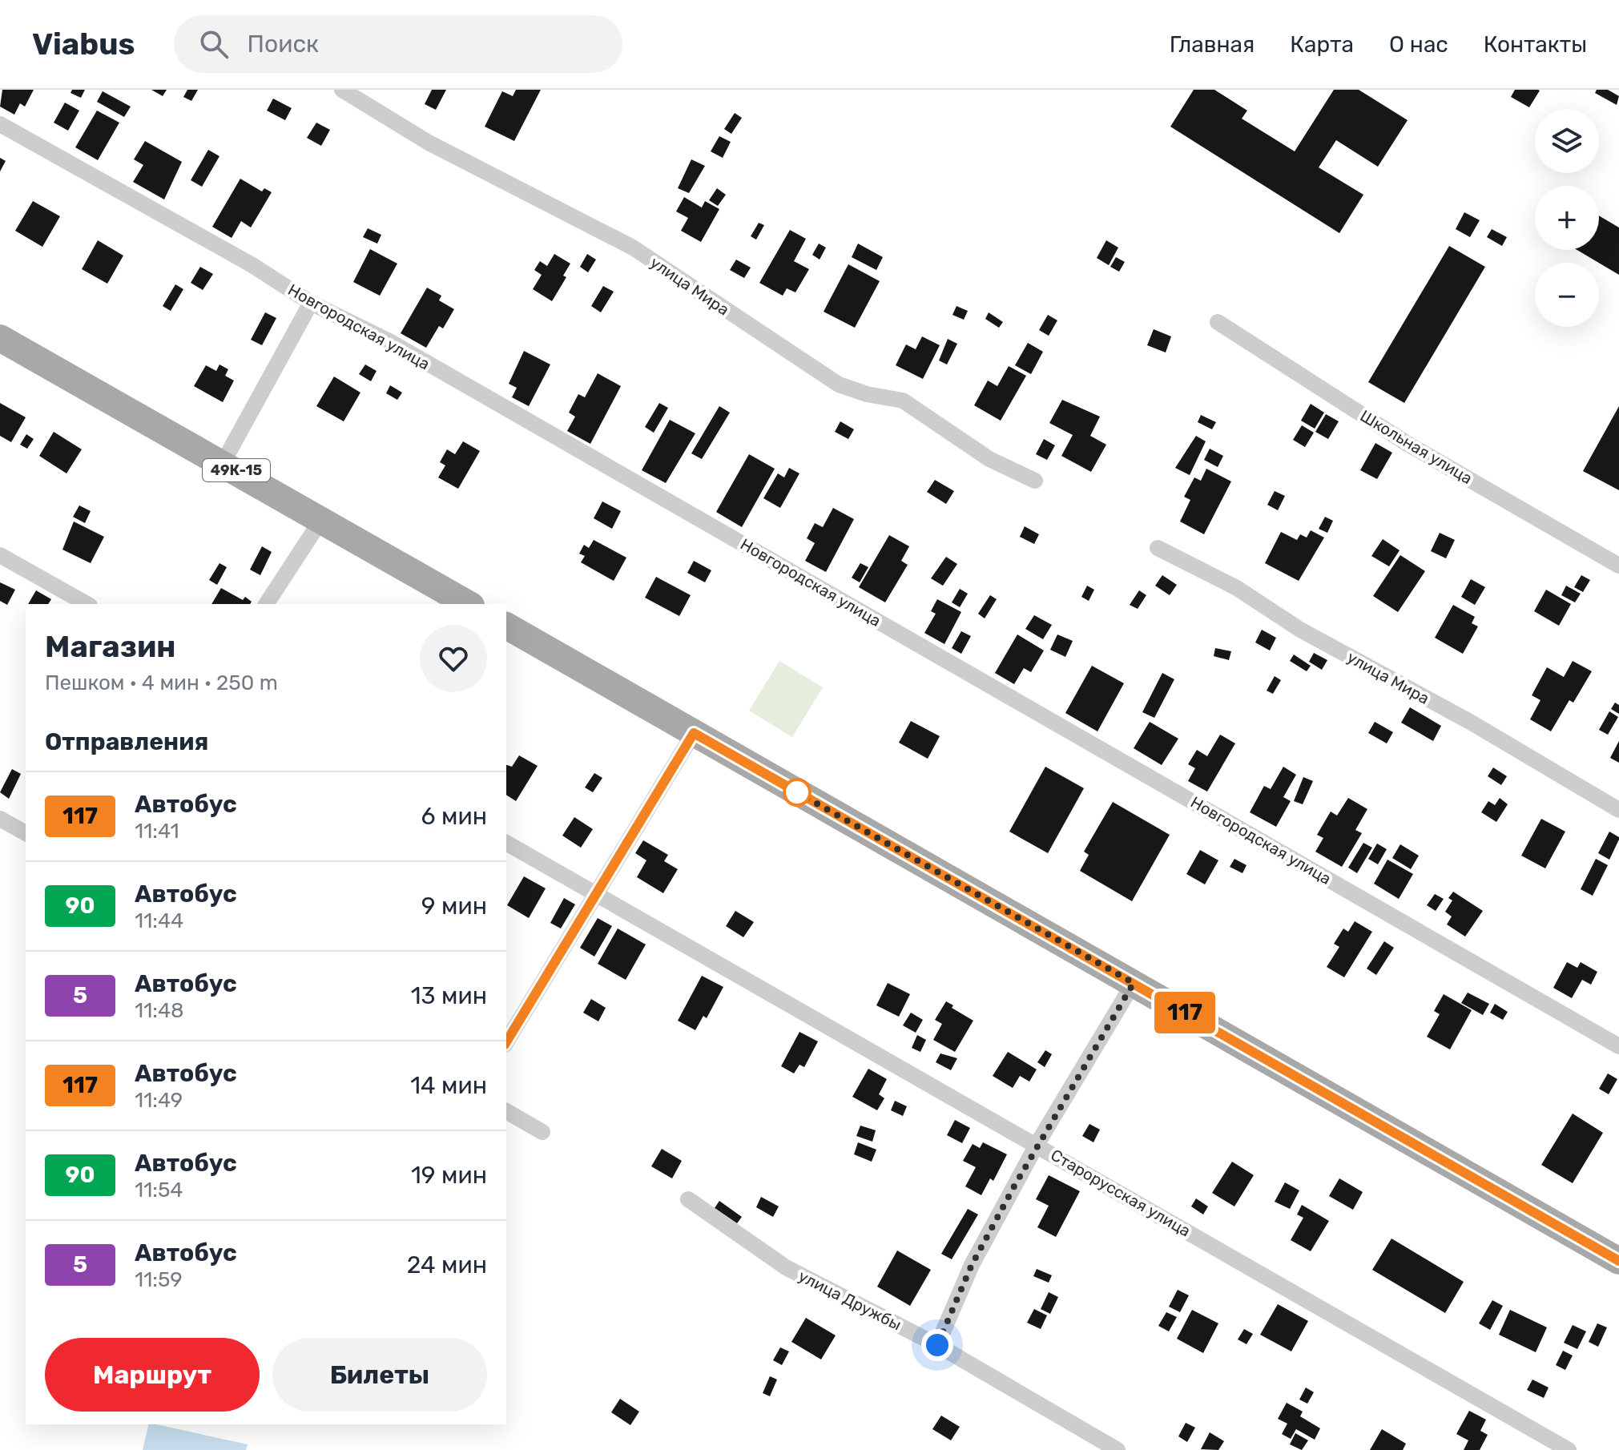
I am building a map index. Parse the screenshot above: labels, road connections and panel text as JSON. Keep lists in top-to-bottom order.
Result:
{
  "streets": {
    "main road": ["49К-15"],
    "street": [
      "улица Мира",
      "Новгородская улица",
      "Школьная улица",
      "Старорусская улица",
      "улица Дружбы"
    ]
  },
  "lines": ["bus line 117"],
  "page": {
    "header": "Viabus",
    "search": "Поиск",
    "nav": [
      "Главная",
      "Карта",
      "О нас",
      "Контакты"
    ],
    "on_map": "117",
    "map_buttons": ["+", "−"],
    "heading": [
      ["Магазин", "Пешком · 4 мин · 250 m"],
      "Отправления"
    ],
    "list": [
      {
        "mark": "117",
        "name": "Автобус",
        "note": "11:41",
        "value": "6 мин"
      },
      {
        "mark": "90",
        "name": "Автобус",
        "note": "11:44",
        "value": "9 мин"
      },
      {
        "mark": "5",
        "name": "Автобус",
        "note": "11:48",
        "value": "13 мин"
      },
      {
        "mark": "117",
        "name": "Автобус",
        "note": "11:49",
        "value": "14 мин"
      },
      {
        "mark": "90",
        "name": "Автобус",
        "note": "11:54",
        "value": "19 мин"
      },
      {
        "mark": "5",
        "name": "Автобус",
        "note": "11:59",
        "value": "24 мин"
      }
    ],
    "buttons": ["Маршрут", "Билеты"]
  }
}
